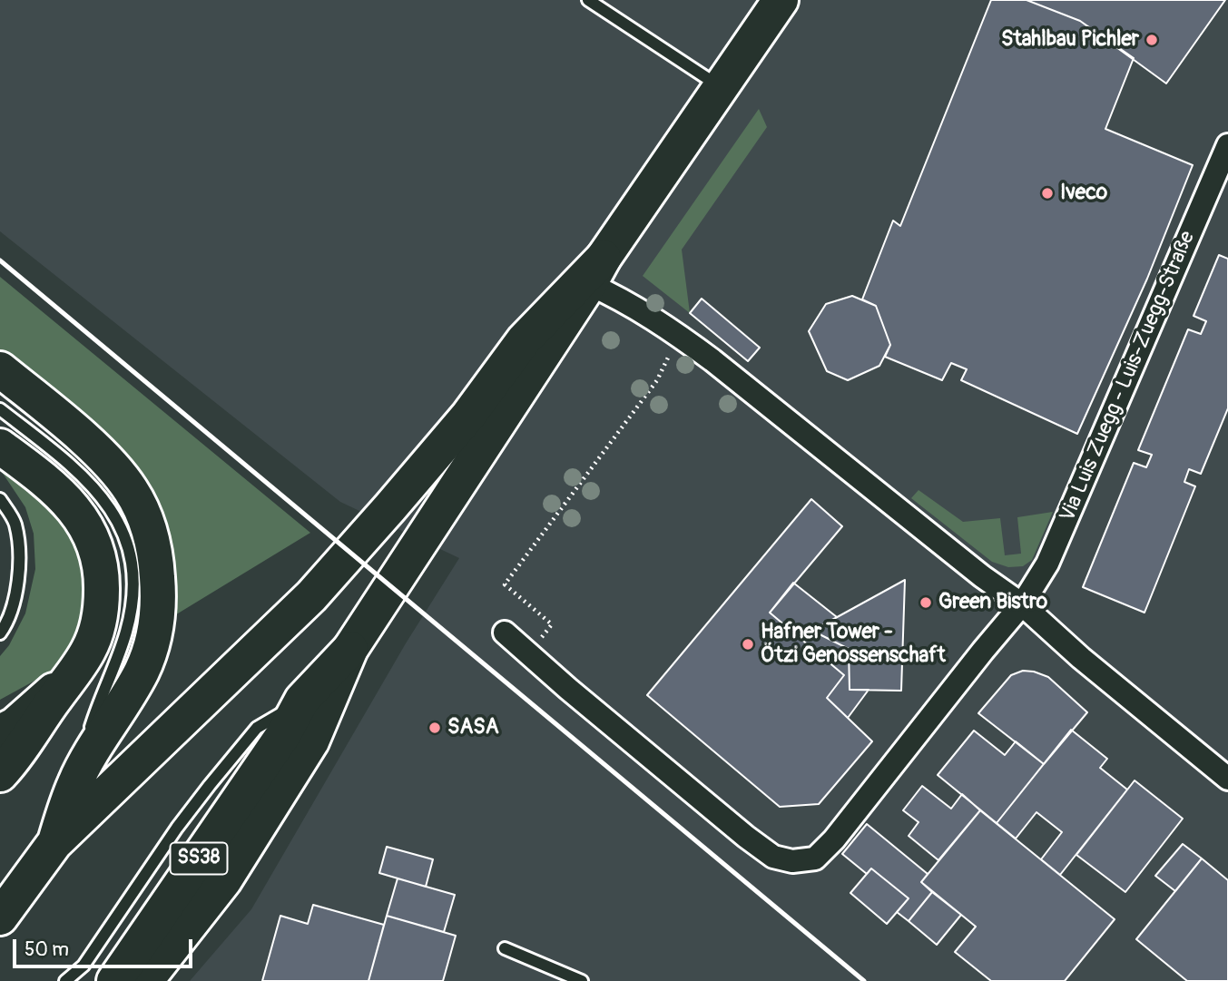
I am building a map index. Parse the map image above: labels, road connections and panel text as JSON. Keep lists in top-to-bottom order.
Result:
{
  "streets": {
    "main road": ["SS38"],
    "street": ["Via Luis Zuegg - Luis-Zuegg-Straße"]
  },
  "places": [
    "Stahlbau Pichler",
    "Iveco",
    "Green Bistro",
    "Hafner Tower - Ötzi Genossenschaft",
    "SASA"
  ],
  "scale_bar": "50 m"
}
